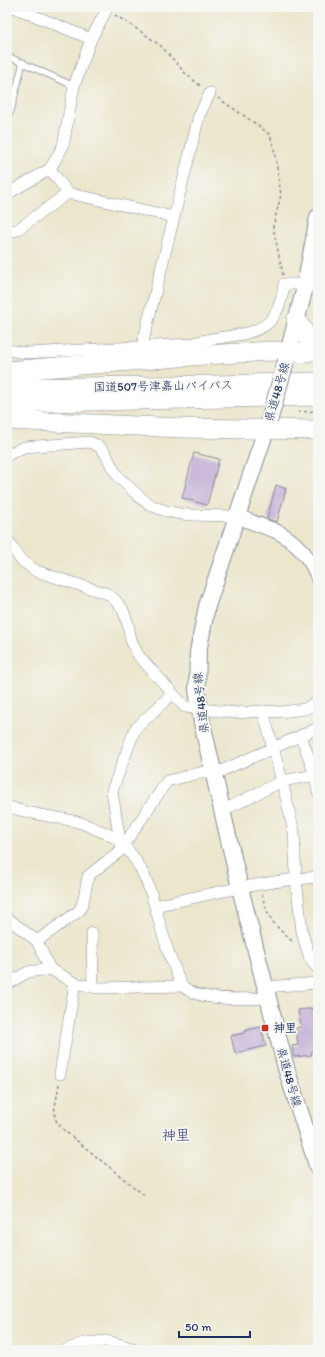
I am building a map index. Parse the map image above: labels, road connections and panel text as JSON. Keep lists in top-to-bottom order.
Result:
{
  "streets": {
    "highway": ["国道507号津嘉山バイパス"],
    "main road": ["県道48号線"]
  },
  "districts": ["神里"],
  "places": {
    "transit": ["神里"]
  },
  "scale_bar": "50 m"
}
